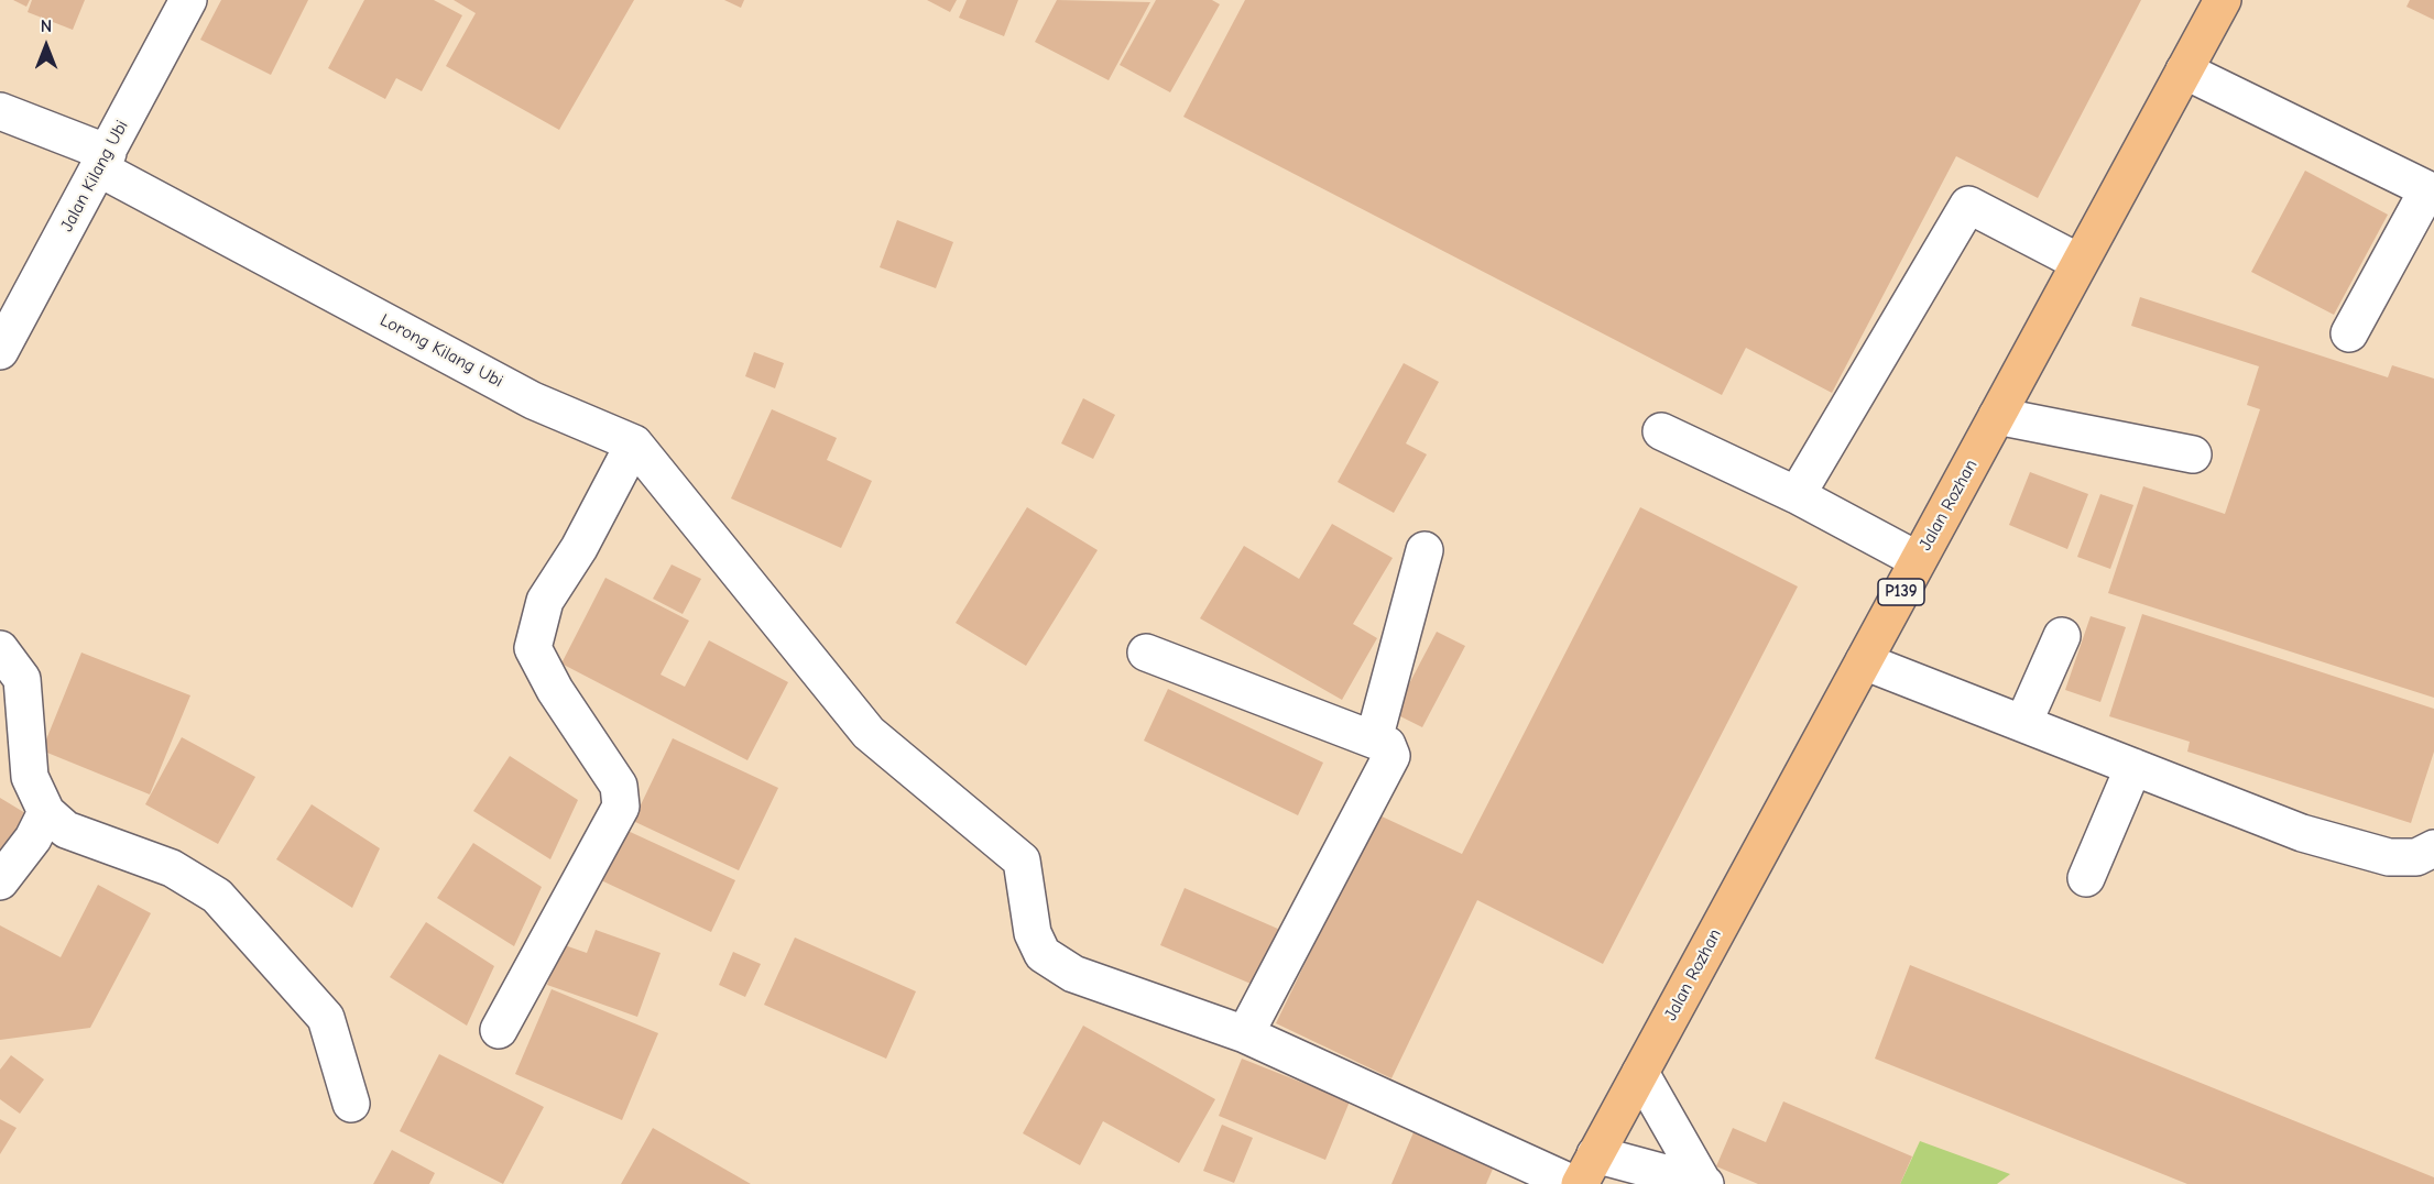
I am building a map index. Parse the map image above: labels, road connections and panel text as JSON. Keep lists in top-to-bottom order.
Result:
{
  "streets": {
    "main road": ["Jalan Rozhan", "P139"],
    "street": ["Jalan Kilang Ubi", "Lorong Kilang Ubi"]
  },
  "crossings": [
    ["Jalan Kilang Ubi", "Lorong Kilang Ubi"]
  ],
  "north": "top"
}
